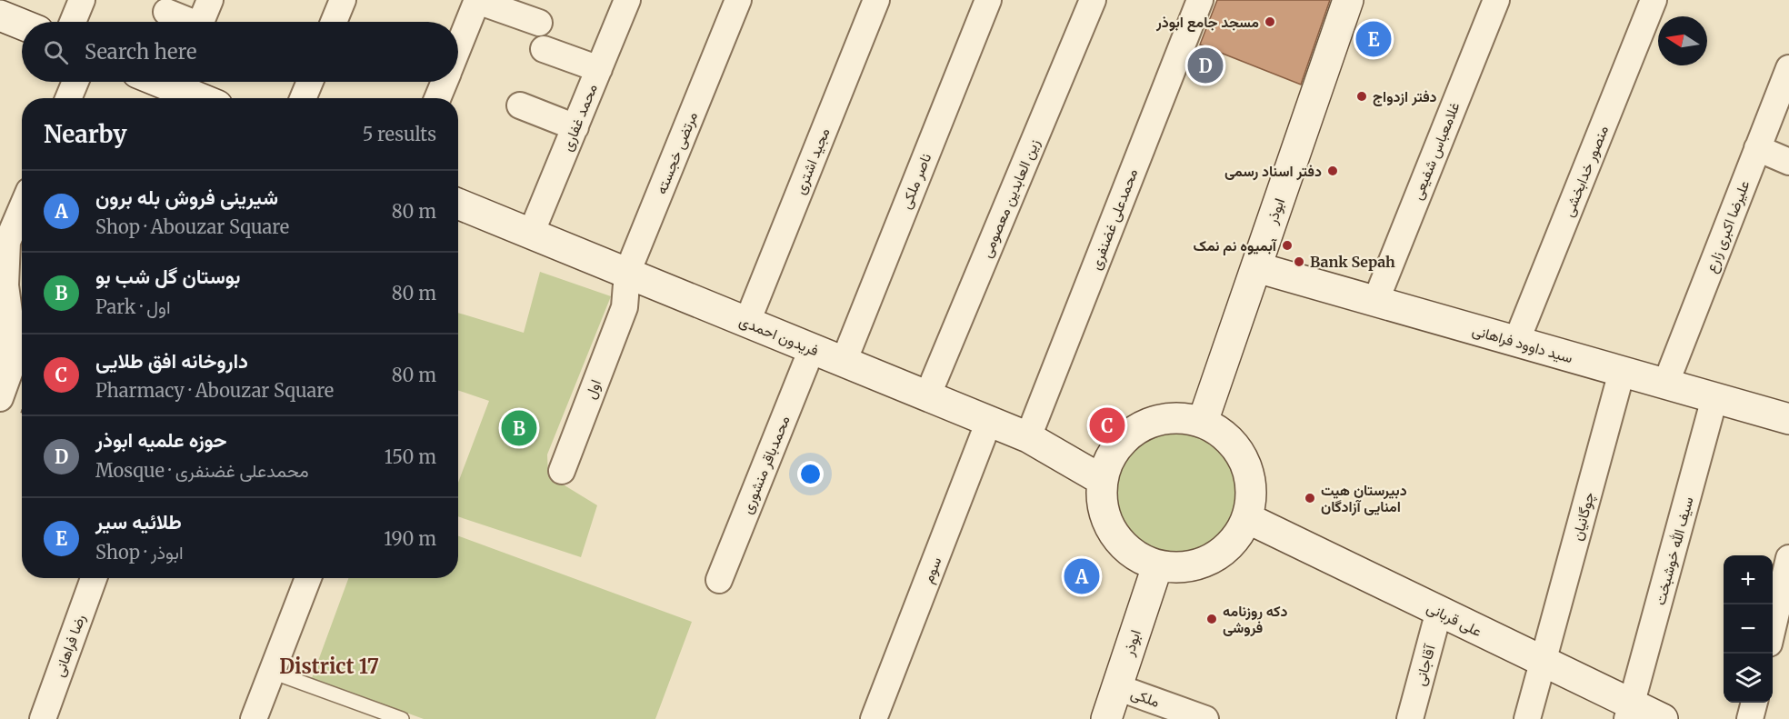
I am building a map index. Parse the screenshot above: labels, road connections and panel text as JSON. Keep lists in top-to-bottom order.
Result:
{
  "streets": {
    "street": [
      "محمد غفاری",
      "غلامعباس شفیعی",
      "مرتضی خجسته",
      "مجید اشتری",
      "منصور خدابخشی",
      "ناصر ملکی",
      "زین العابدین معصومی",
      "ابوذر",
      "محمدعلی غضنفری",
      "علیرضا اکبری زارع",
      "فریدون احمدی",
      "سید داوود فراهانی",
      "اول",
      "محمدباقر منشوری",
      "چوگانیان",
      "سیف الله خوشبخت",
      "سوم",
      "علی قربانی",
      "رضا فراهانی",
      "آقاجانی",
      "ملکی"
    ]
  },
  "crossings": [
    ["محمد غفاری", "فریدون احمدی"],
    ["غلامعباس شفیعی", "سید داوود فراهانی"],
    ["مرتضی خجسته", "فریدون احمدی"],
    ["مرتضی خجسته", "اول"],
    ["مجید اشتری", "فریدون احمدی"],
    ["منصور خدابخشی", "سید داوود فراهانی"],
    ["ناصر ملکی", "فریدون احمدی"],
    ["زین العابدین معصومی", "فریدون احمدی"],
    ["ابوذر", "فریدون احمدی"],
    ["ابوذر", "سید داوود فراهانی"],
    ["ابوذر", "علی قربانی"],
    ["ابوذر", "ملکی"],
    ["محمدعلی غضنفری", "فریدون احمدی"],
    ["علیرضا اکبری زارع", "سید داوود فراهانی"],
    ["فریدون احمدی", "محمدباقر منشوری"],
    ["فریدون احمدی", "سوم"],
    ["فریدون احمدی", "علی قربانی"],
    ["سید داوود فراهانی", "چوگانیان"],
    ["سید داوود فراهانی", "سیف الله خوشبخت"],
    ["چوگانیان", "علی قربانی"],
    ["سیف الله خوشبخت", "علی قربانی"],
    ["علی قربانی", "آقاجانی"]
  ],
  "districts": ["District 17"],
  "places": [
    "مسجد جامع ابوذر",
    "دفتر ازدواج",
    "دفتر اسناد رسمی",
    "آبمیوه نم نمک",
    "Bank Sepah",
    "دبیرستان هیت امنایی آزادگان",
    "دکه روزنامه فروشی"
  ],
  "north": "left",
  "page": {
    "pins": [
      "E",
      "D",
      "C",
      "B",
      "A"
    ],
    "search": "Search here",
    "heading": ["Nearby", "5 results"],
    "list": [
      {
        "mark": "A",
        "name": "شیرینی فروش بله برون",
        "note": "Shop · Abouzar Square",
        "value": "80 m"
      },
      {
        "mark": "B",
        "name": "بوستان گل شب بو",
        "note": "Park · اول",
        "value": "80 m"
      },
      {
        "mark": "C",
        "name": "داروخانه افق طلایی",
        "note": "Pharmacy · Abouzar Square",
        "value": "80 m"
      },
      {
        "mark": "D",
        "name": "حوزه علمیه ابوذر",
        "note": "Mosque · محمدعلی غضنفری",
        "value": "150 m"
      },
      {
        "mark": "E",
        "name": "طلائیه سیر",
        "note": "Shop · ابوذر",
        "value": "190 m"
      }
    ],
    "map_buttons": ["+", "−"]
  }
}
